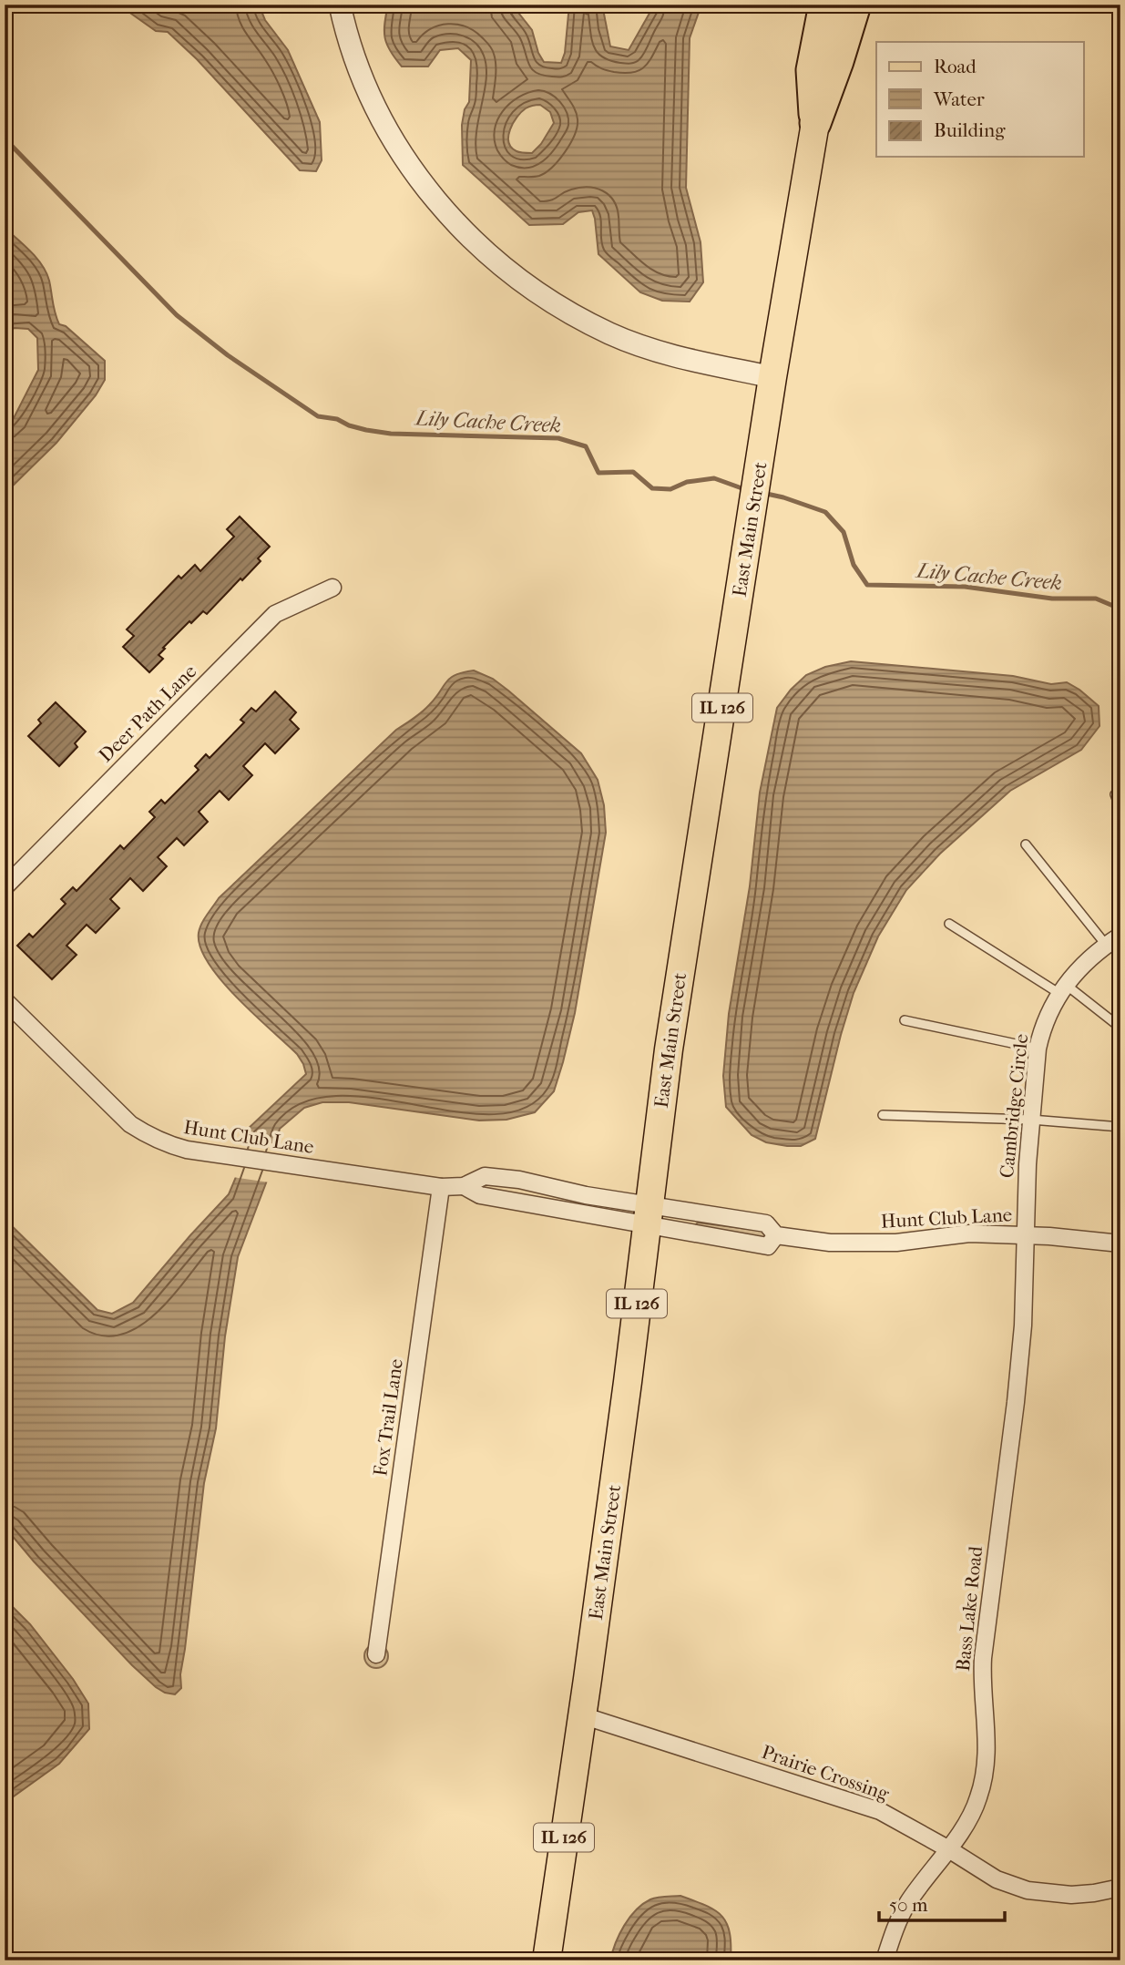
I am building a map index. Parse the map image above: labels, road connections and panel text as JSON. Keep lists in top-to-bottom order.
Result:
{
  "streets": {
    "main road": ["East Main Street", "IL 126"],
    "street": [
      "Deer Path Lane",
      "Cambridge Circle",
      "Hunt Club Lane",
      "Fox Trail Lane",
      "Bass Lake Road",
      "Prairie Crossing"
    ]
  },
  "crossings": [
    ["East Main Street", "Hunt Club Lane"],
    ["East Main Street", "Prairie Crossing"],
    ["Cambridge Circle", "Hunt Club Lane"],
    ["Cambridge Circle", "Bass Lake Road"],
    ["Hunt Club Lane", "Fox Trail Lane"],
    ["Hunt Club Lane", "Bass Lake Road"],
    ["Bass Lake Road", "Prairie Crossing"]
  ],
  "water": ["Lily Cache Creek"],
  "legend": ["Road", "Water", "Building"],
  "scale_bar": "50 m"
}
